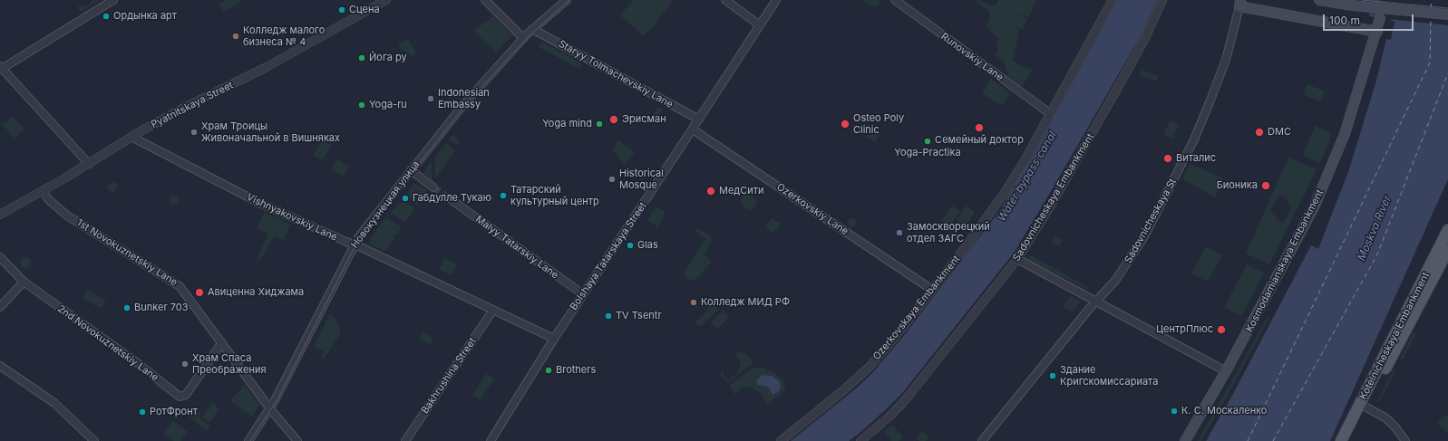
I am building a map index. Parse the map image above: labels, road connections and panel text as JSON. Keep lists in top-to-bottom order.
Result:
{
  "streets": {
    "main road": ["Kosmodamianskaya Embankment", "Kotelnicheskaya Embankment"],
    "street": [
      "Runovskiy Lane",
      "Staryy Tolmachevskiy Lane",
      "Pyatnitskaya Street",
      "Sadovnicheskaya Embankment",
      "Новокузнецкая улица",
      "Ozerkovskiy Lane",
      "Vishnyakovskiy Lane",
      "Sadovnicheskaya St",
      "Malyy Tatarskiy Lane",
      "1st Novokuznetskiy Lane",
      "Bolshaya Tatarskaya Street",
      "Ozerkovskaya Embankment",
      "2nd Novokuznetskiy Lane",
      "Bakhrushina Street"
    ]
  },
  "crossings": [
    ["Runovskiy Lane", "Ozerkovskaya Embankment"],
    ["Staryy Tolmachevskiy Lane", "Новокузнецкая улица"],
    ["Staryy Tolmachevskiy Lane", "Bolshaya Tatarskaya Street"],
    ["Pyatnitskaya Street", "Vishnyakovskiy Lane"],
    ["Pyatnitskaya Street", "1st Novokuznetskiy Lane"],
    ["Новокузнецкая улица", "Vishnyakovskiy Lane"],
    ["Новокузнецкая улица", "1st Novokuznetskiy Lane"],
    ["Ozerkovskiy Lane", "Bolshaya Tatarskaya Street"],
    ["Ozerkovskiy Lane", "Ozerkovskaya Embankment"],
    ["Vishnyakovskiy Lane", "Bolshaya Tatarskaya Street"],
    ["Vishnyakovskiy Lane", "Bakhrushina Street"],
    ["Malyy Tatarskiy Lane", "Bolshaya Tatarskaya Street"],
    ["1st Novokuznetskiy Lane", "2nd Novokuznetskiy Lane"]
  ],
  "water": ["Water bypass canal", "Moskva River"],
  "places": [
    "Сцена",
    "Ордынка арт",
    "Колледж малого бизнеса № 4",
    "Йога ру",
    "Indonesian Embassy",
    "Yoga-ru",
    "Эрисман",
    "Yoga mind",
    "Osteo Poly Clinic",
    "Семейный доктор",
    "Храм Троицы Живоначальной в Вишняках",
    "DMC",
    "Yoga-Practika",
    "Виталис",
    "Historical Mosque",
    "Бионика",
    "МедСити",
    "Татарский культурный центр",
    "Габдулле Тукаю",
    "Замоскворецкий отдел ЗАГС",
    "Glas",
    "Авиценна Хиджама",
    "Колледж МИД РФ",
    "Bunker 703",
    "TV Tsentr",
    "ЦентрПлюс",
    "Храм Спаса Преображения",
    "Brothers",
    "Здание Кригскомиссариата",
    "К. С. Москаленко",
    "РотФронт"
  ],
  "scale_bar": "100 m"
}
